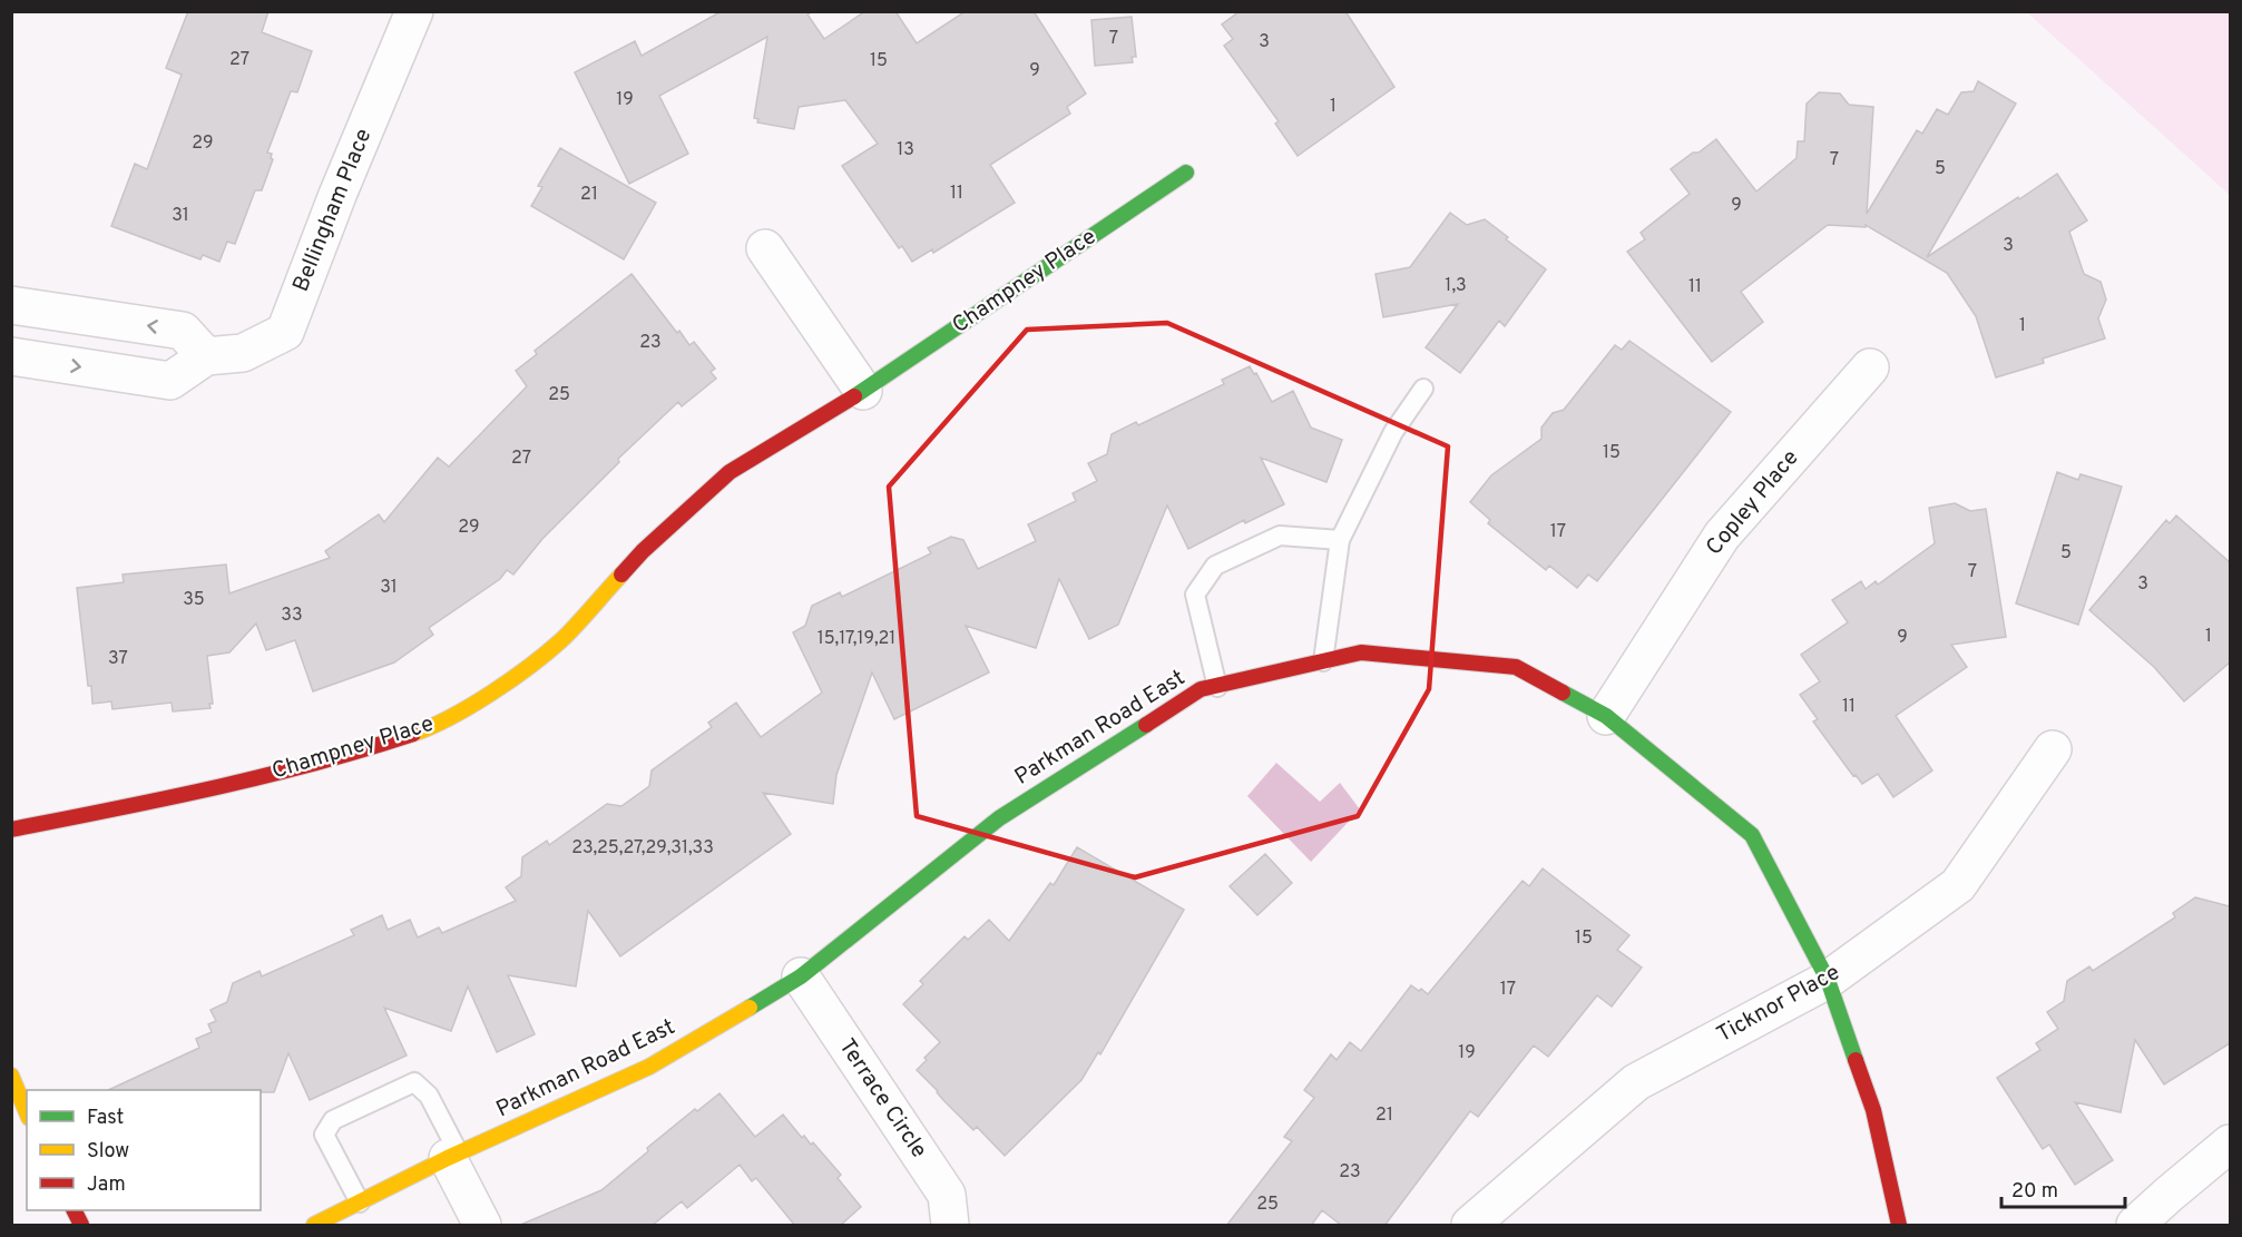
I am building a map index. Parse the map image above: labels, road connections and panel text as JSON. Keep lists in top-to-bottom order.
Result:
{
  "streets": {
    "street": [
      "Bellingham Place",
      "Champney Place",
      "Copley Place",
      "Parkman Road East",
      "Ticknor Place",
      "Terrace Circle"
    ]
  },
  "crossings": [
    ["Copley Place", "Parkman Road East"],
    ["Parkman Road East", "Ticknor Place"],
    ["Parkman Road East", "Terrace Circle"]
  ],
  "house_numbers": [
    "7",
    "3",
    "27",
    "15",
    "9",
    "19",
    "1",
    "29",
    "13",
    "7",
    "5",
    "11",
    "21",
    "9",
    "31",
    "3",
    "1,3",
    "11",
    "1",
    "23",
    "25",
    "15",
    "27",
    "29",
    "17",
    "5",
    "7",
    "3",
    "31",
    "35",
    "33",
    "1",
    "9",
    "15,17,19,21",
    "37",
    "11",
    "23,25,27,29,31,33",
    "15",
    "17",
    "19",
    "21",
    "23",
    "25"
  ],
  "legend": ["Fast", "Slow", "Jam"],
  "scale_bar": "20 m"
}
